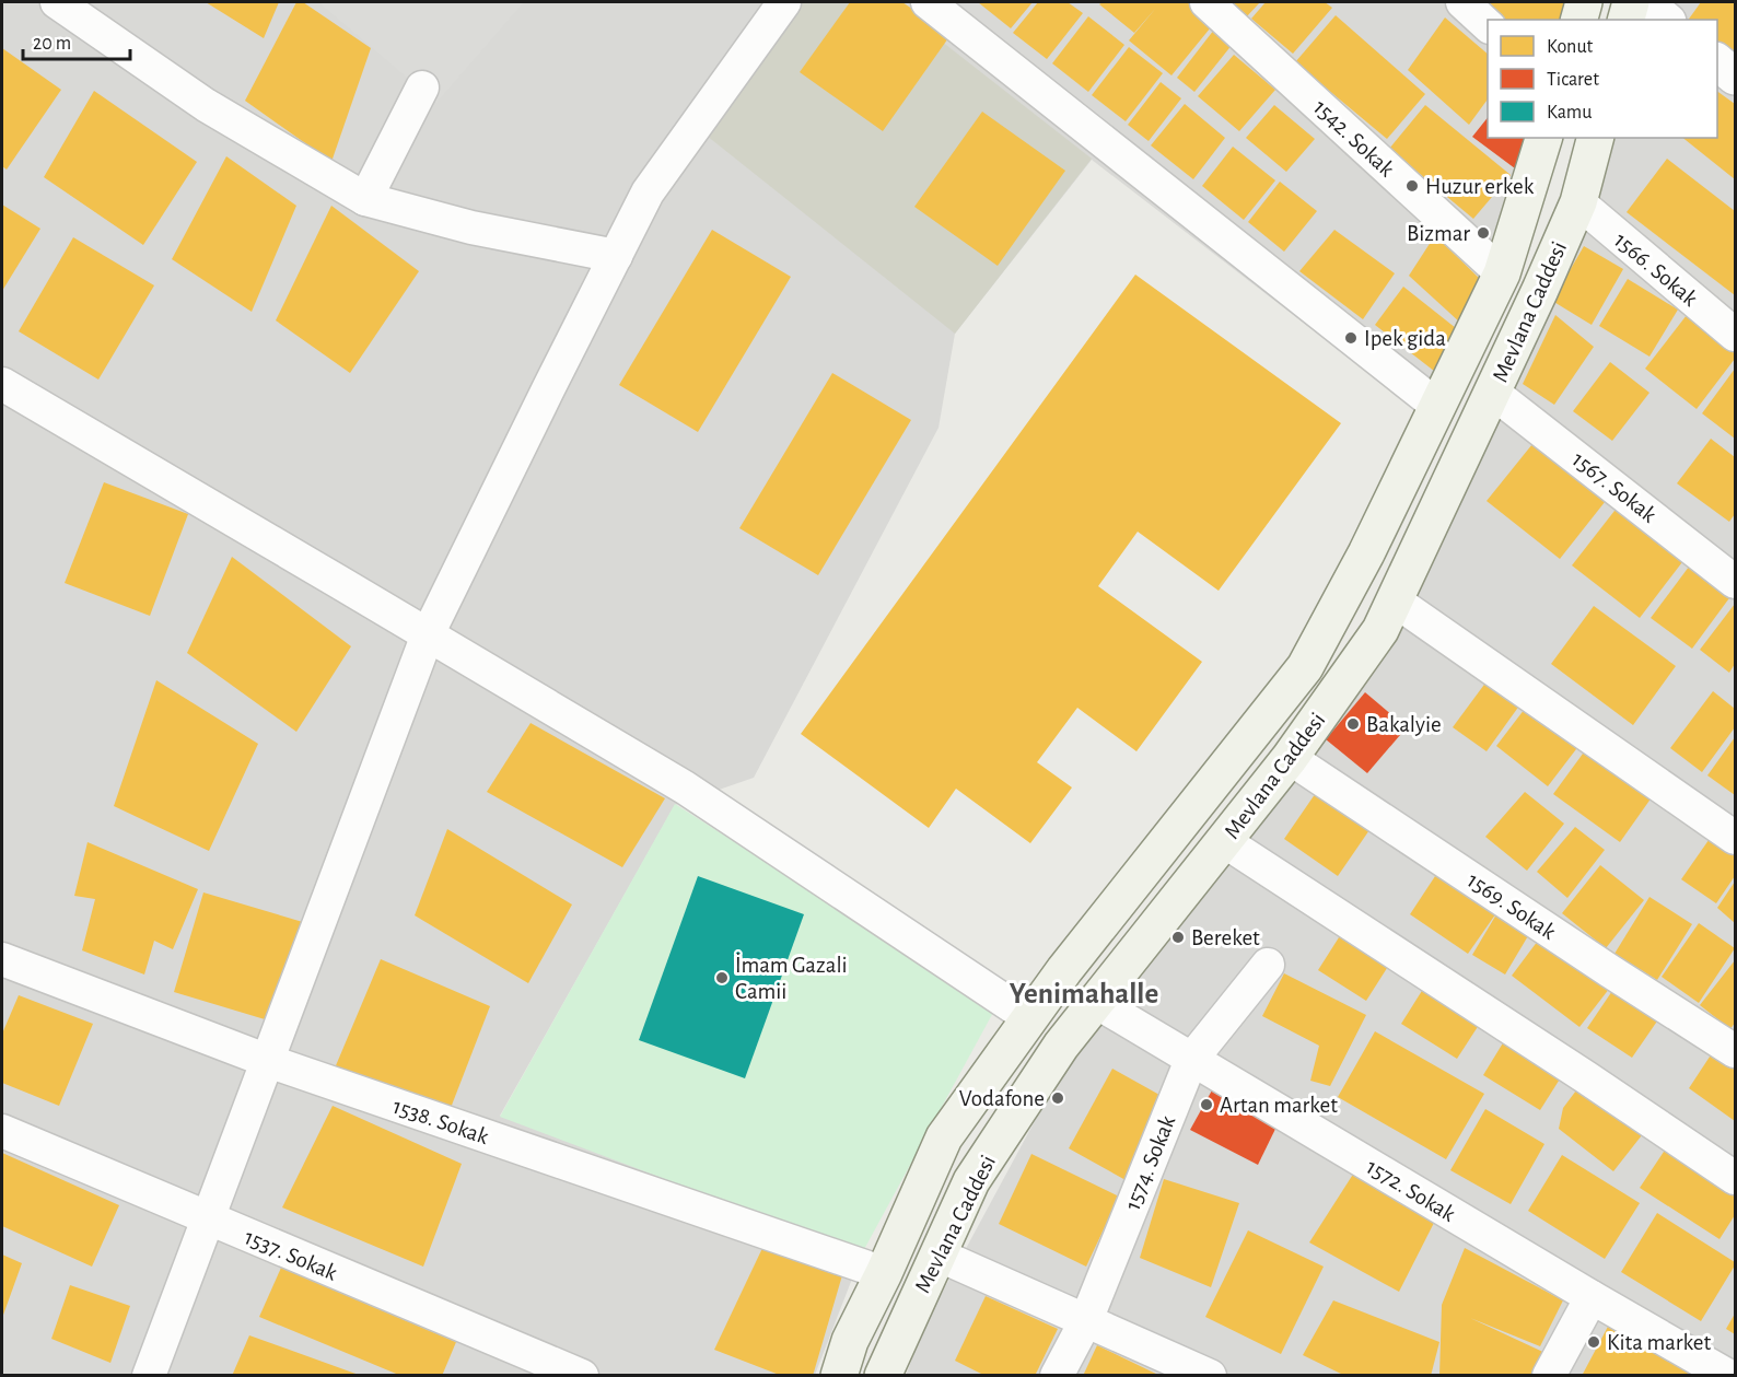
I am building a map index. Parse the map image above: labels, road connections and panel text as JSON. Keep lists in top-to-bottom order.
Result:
{
  "streets": {
    "main road": ["Mevlana Caddesi"],
    "street": [
      "1542. Sokak",
      "1566. Sokak",
      "1567. Sokak",
      "1569. Sokak",
      "1538. Sokak",
      "1574. Sokak",
      "1572. Sokak",
      "1537. Sokak"
    ]
  },
  "crossings": [
    ["1542. Sokak", "Mevlana Caddesi"],
    ["1566. Sokak", "Mevlana Caddesi"],
    ["Mevlana Caddesi", "1567. Sokak"],
    ["Mevlana Caddesi", "1569. Sokak"],
    ["Mevlana Caddesi", "1538. Sokak"],
    ["Mevlana Caddesi", "1572. Sokak"],
    ["1574. Sokak", "1572. Sokak"]
  ],
  "districts": ["Yenimahalle"],
  "places": [
    "Huzur erkek",
    "Bizmar",
    "Ipek gida",
    "Bakalyie",
    "Bereket",
    "İmam Gazali Camii",
    "Vodafone",
    "Artan market",
    "Kita market"
  ],
  "legend": ["Konut", "Ticaret", "Kamu"],
  "scale_bar": "20 m"
}
